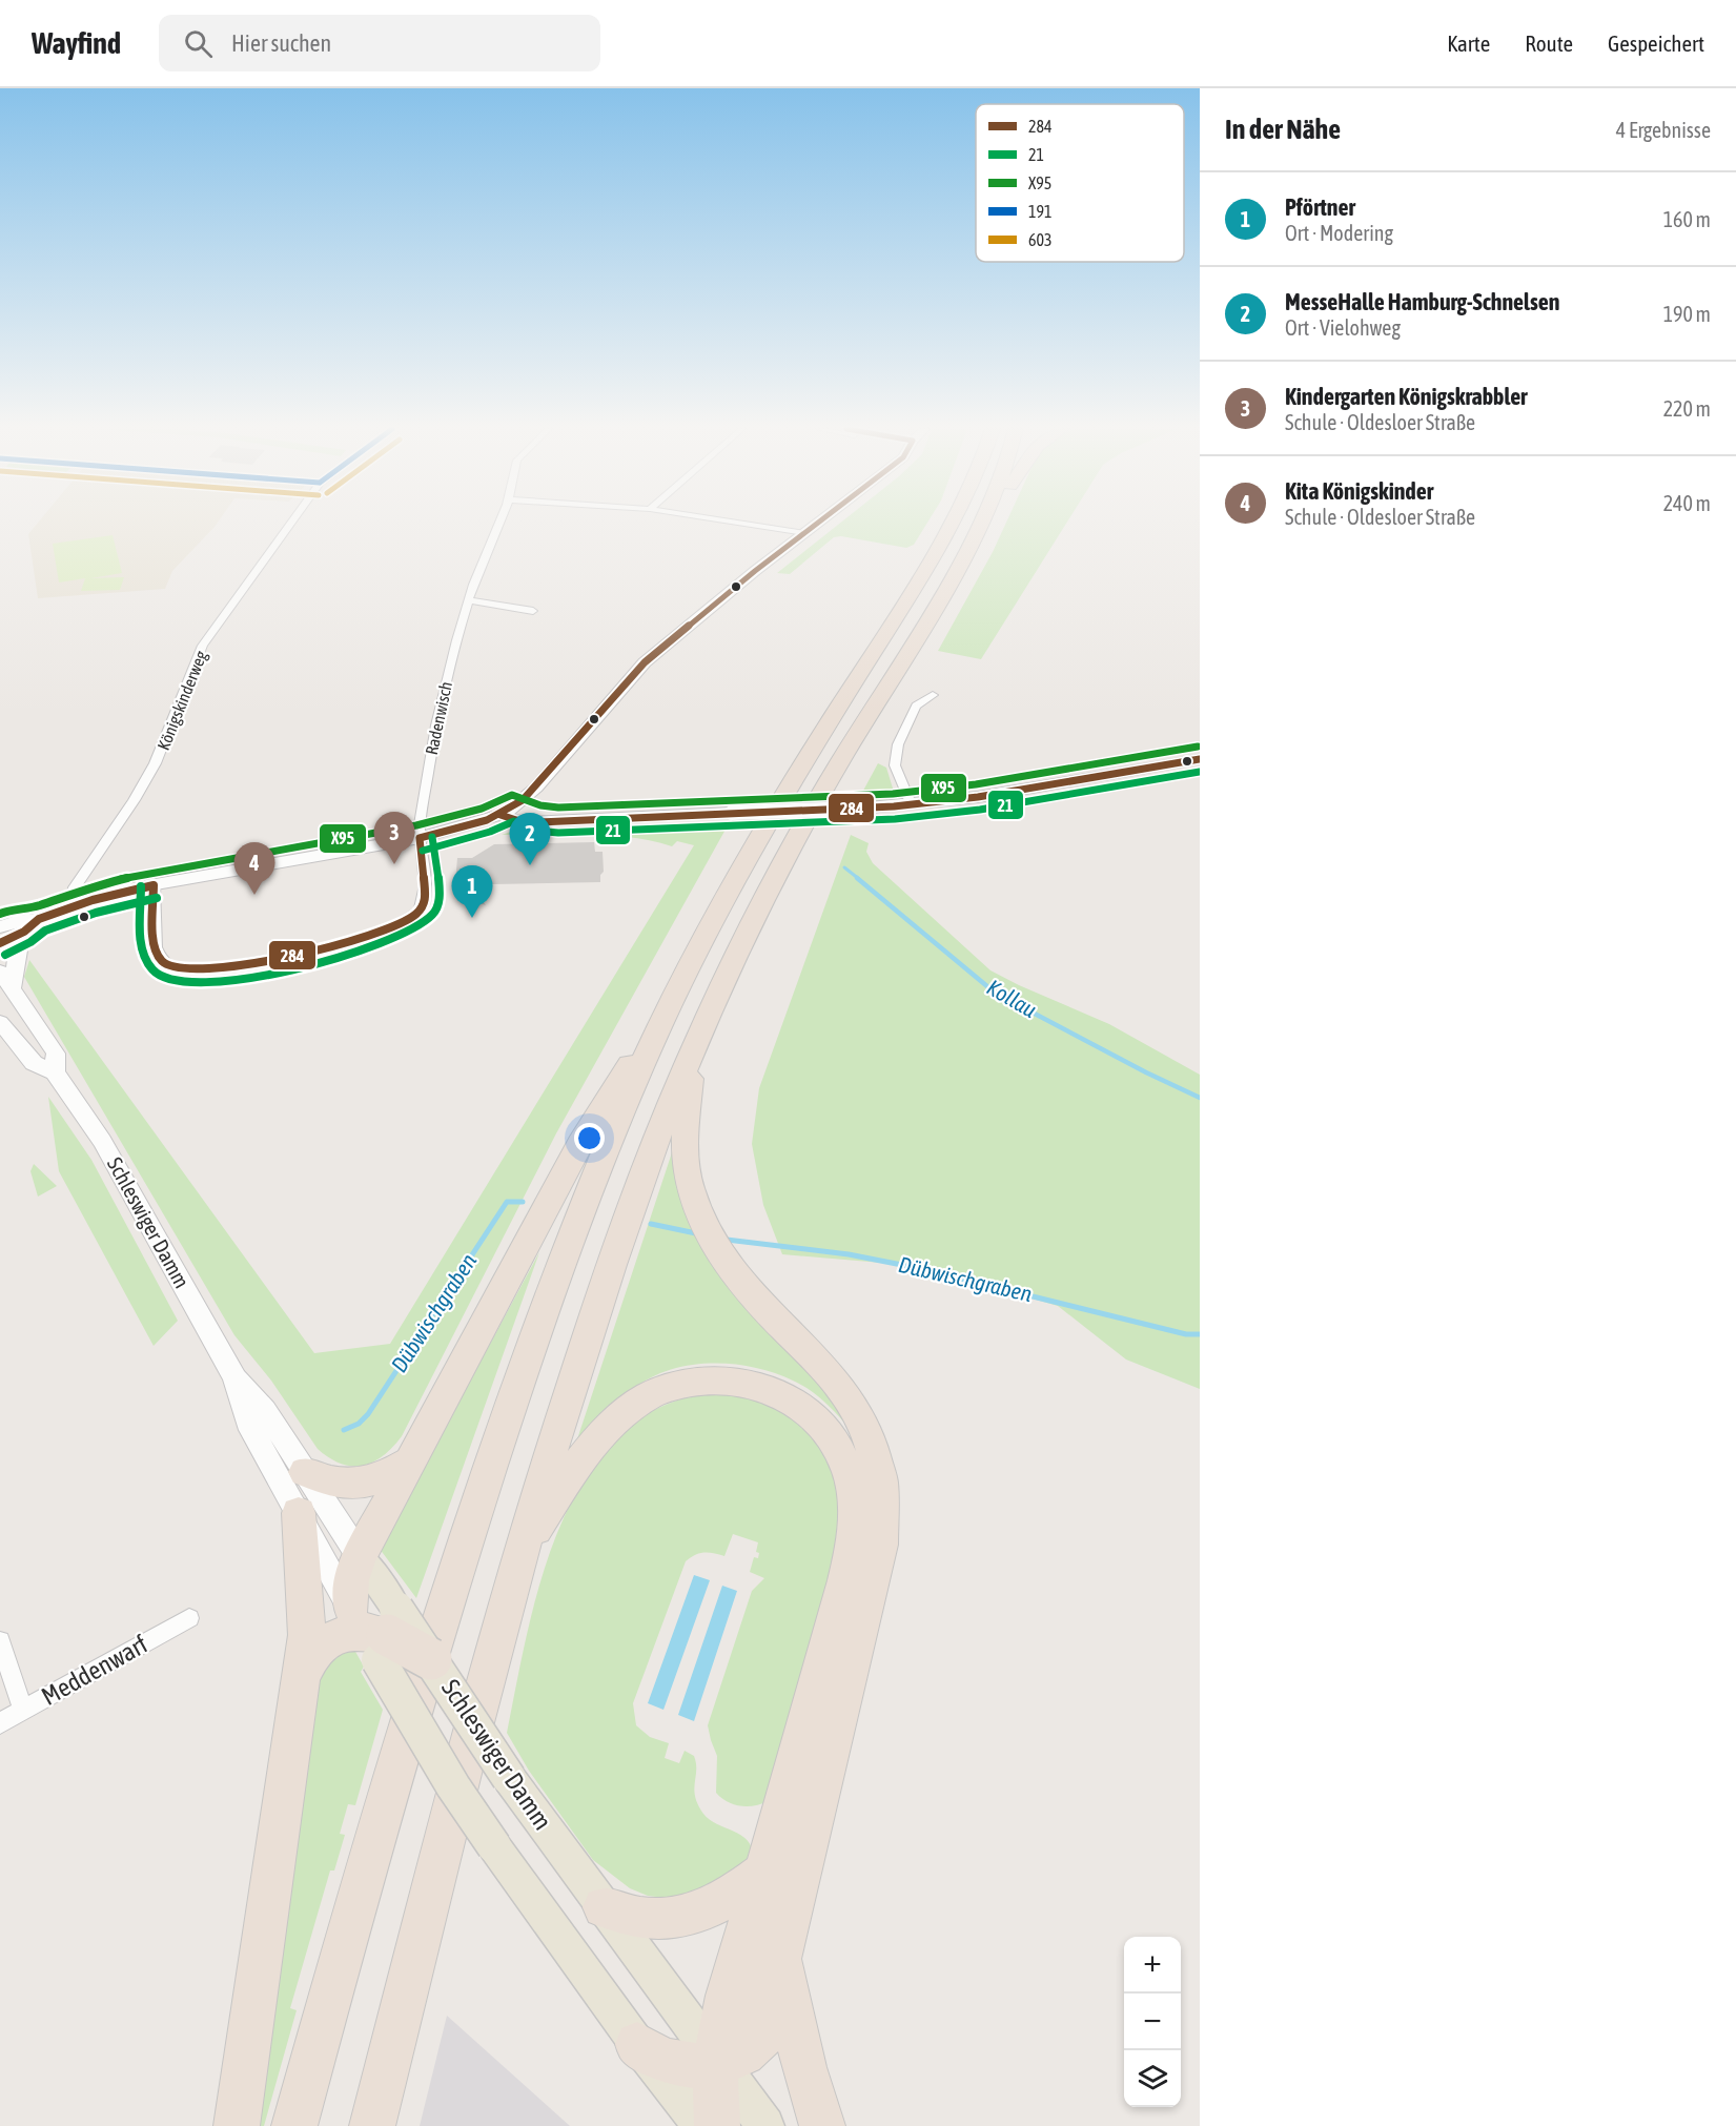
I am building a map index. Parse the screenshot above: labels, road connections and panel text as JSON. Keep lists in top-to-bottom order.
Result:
{
  "streets": {
    "main road": ["Schleswiger Damm"],
    "street": ["Königskinderweg", "Radenwisch", "Meddenwarf"]
  },
  "water": ["Kollau", "Dübwischgraben"],
  "lines": ["transit line 284", "transit line X95", "transit line 21"],
  "legend": [
    "284",
    "21",
    "X95",
    "191",
    "603"
  ],
  "page": {
    "header": "Wayfind",
    "search": "Hier suchen",
    "nav": ["Karte", "Route", "Gespeichert"],
    "heading": ["In der Nähe", "4 Ergebnisse"],
    "list": [
      {
        "mark": "1",
        "name": "Pförtner",
        "note": "Ort · Modering",
        "value": "160 m"
      },
      {
        "mark": "2",
        "name": "MesseHalle Hamburg-Schnelsen",
        "note": "Ort · Vielohweg",
        "value": "190 m"
      },
      {
        "mark": "3",
        "name": "Kindergarten Königskrabbler",
        "note": "Schule · Oldesloer Straße",
        "value": "220 m"
      },
      {
        "mark": "4",
        "name": "Kita Königskinder",
        "note": "Schule · Oldesloer Straße",
        "value": "240 m"
      }
    ],
    "pins": [
      "3",
      "2",
      "4",
      "1"
    ],
    "map_buttons": ["+", "−"]
  }
}
